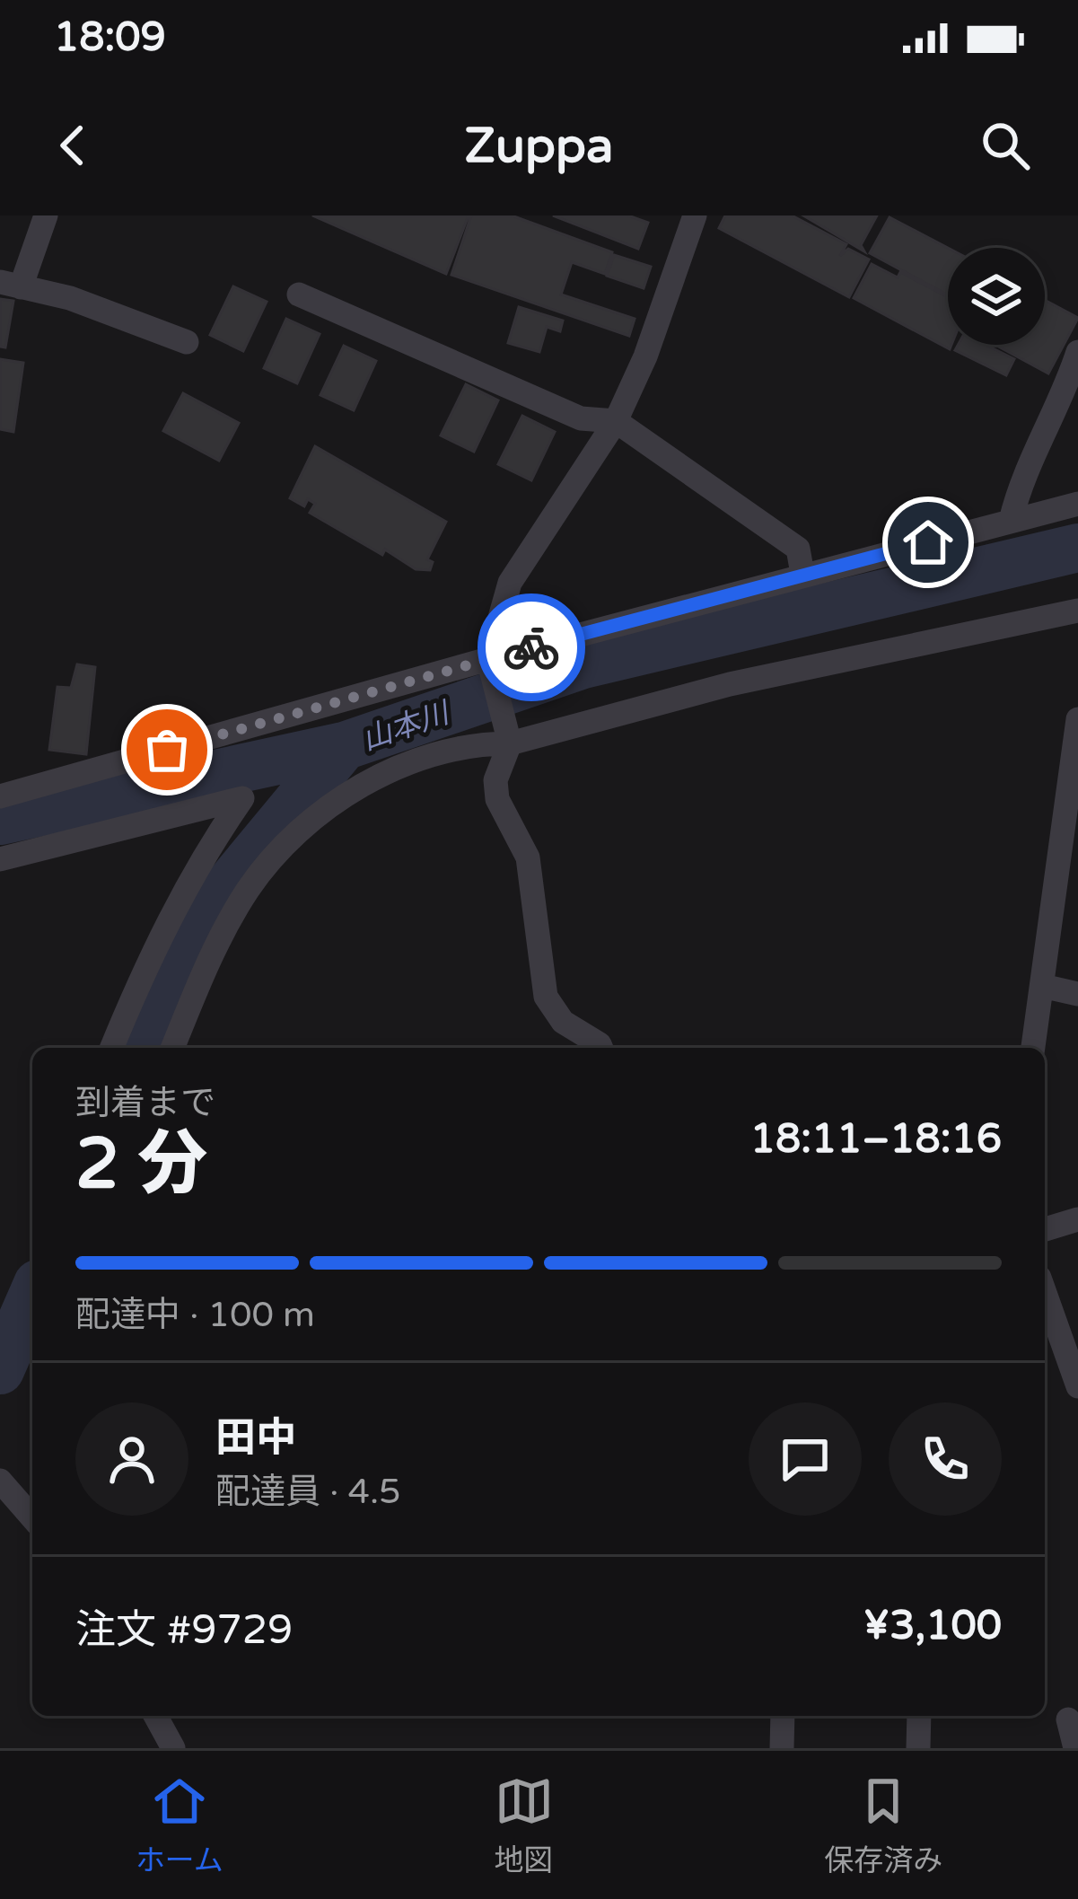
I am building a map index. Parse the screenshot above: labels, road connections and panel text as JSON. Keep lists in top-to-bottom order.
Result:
{
  "water": ["山本川"],
  "page": {
    "status": "18:09",
    "header": "Zuppa",
    "heading": ["2 分", "到着まで", "18:11–18:16"],
    "panel": [
      "田中",
      "配達員 · 4.5",
      "注文 #9729",
      "¥3,100"
    ],
    "bar": "配達中 · 100 m",
    "tabs": ["ホーム", "地図", "保存済み"]
  }
}
